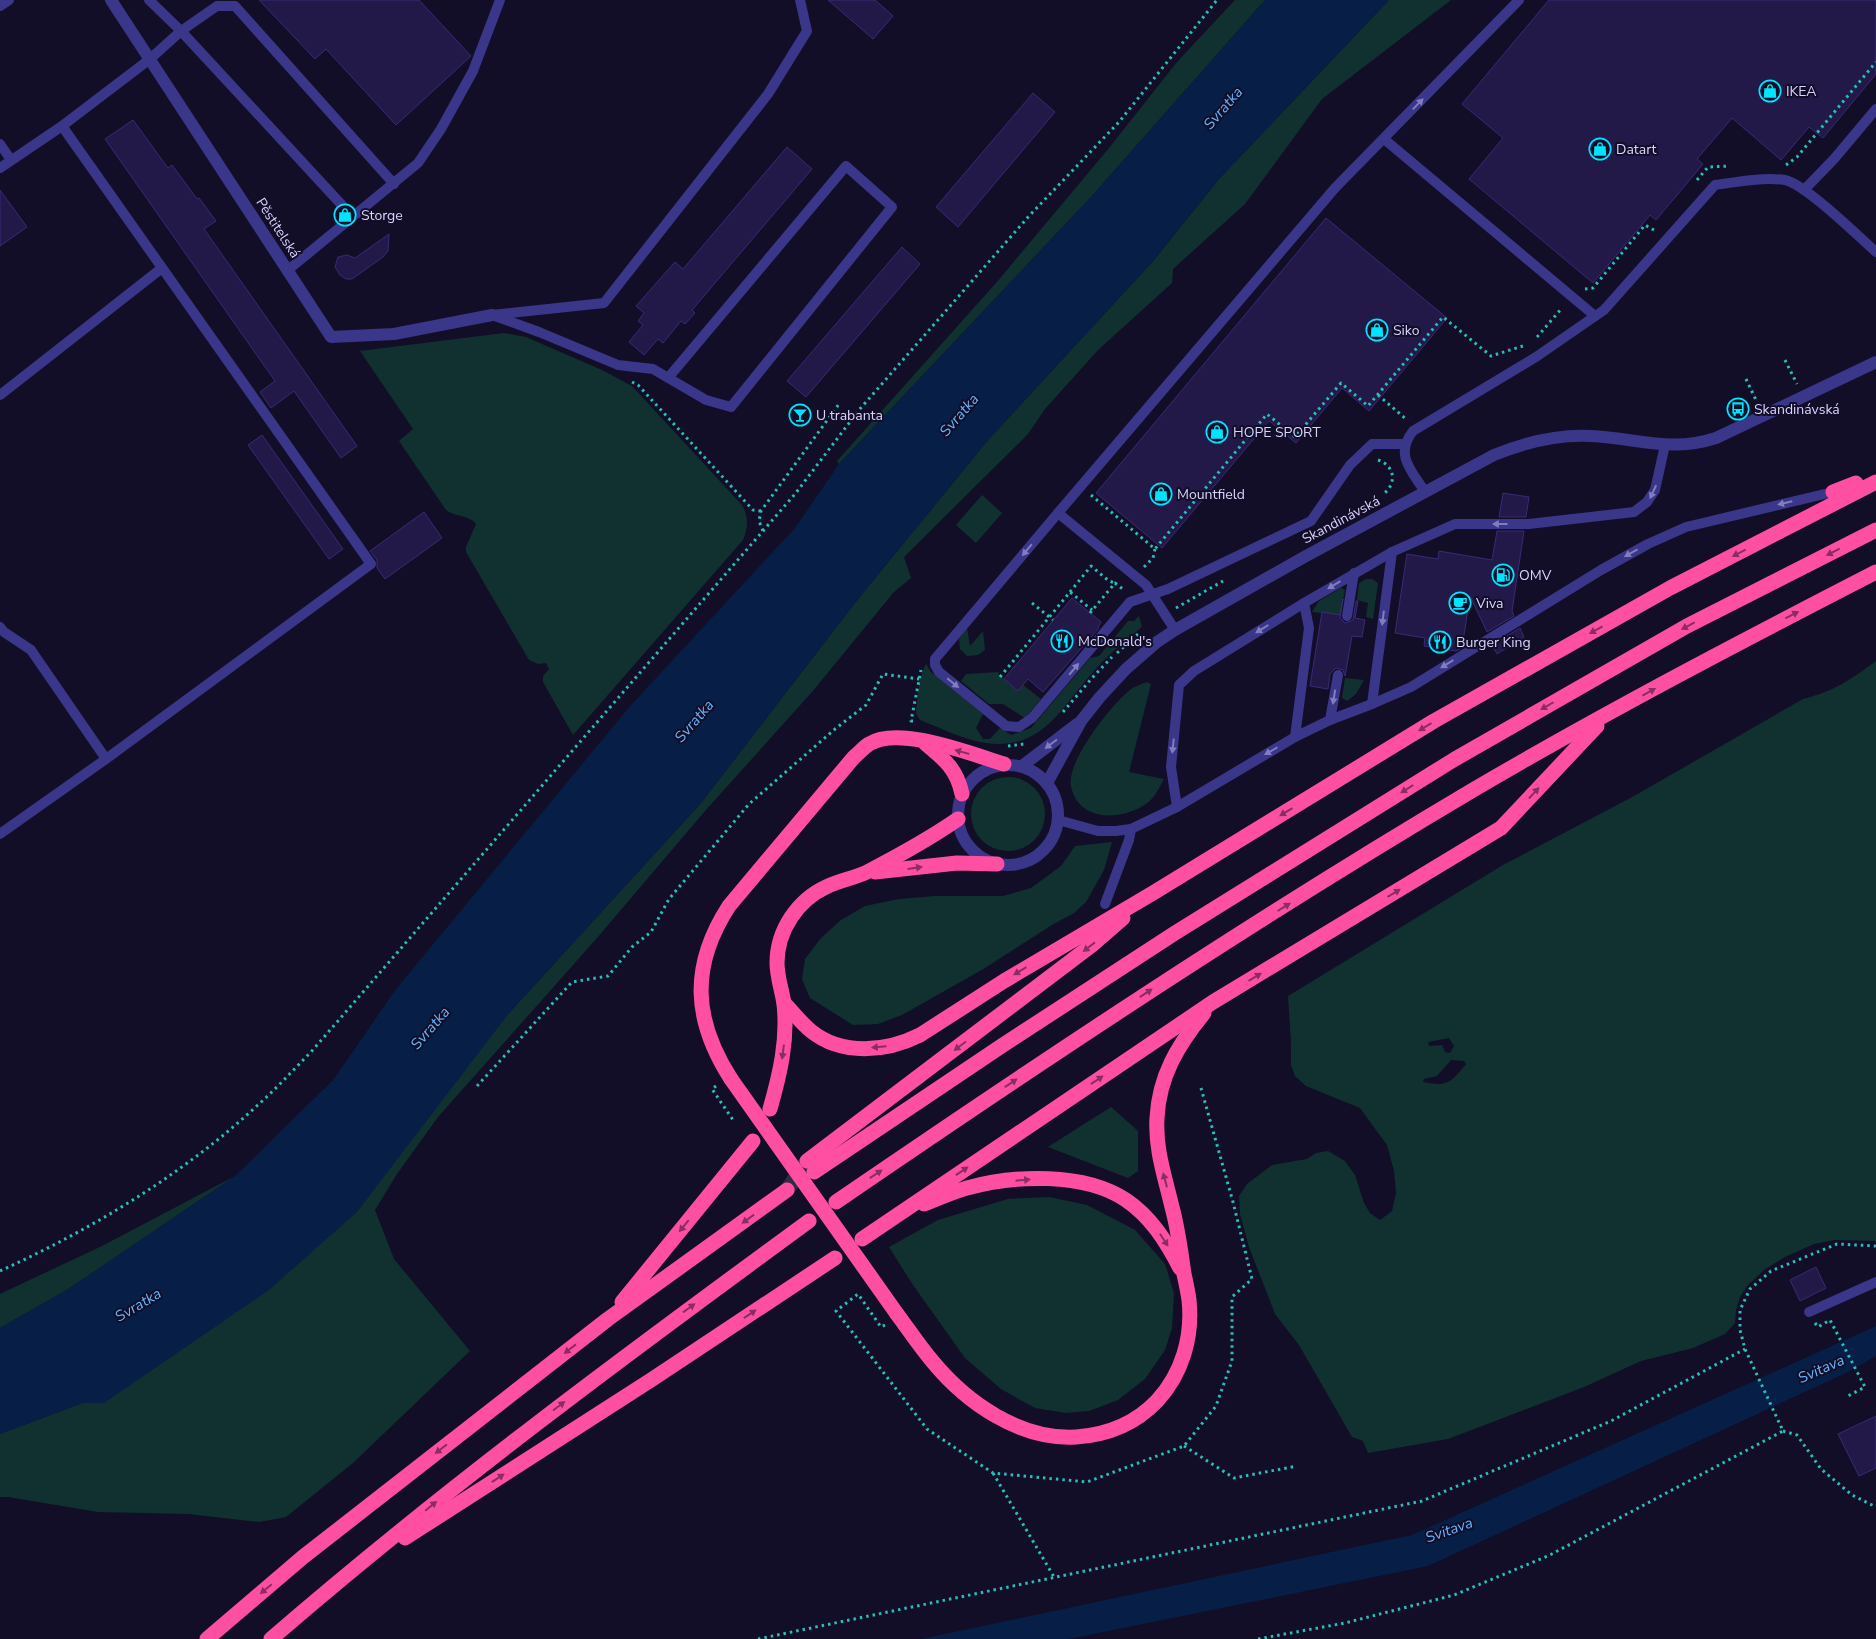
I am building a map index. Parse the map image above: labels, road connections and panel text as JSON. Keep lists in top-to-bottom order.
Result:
{
  "streets": {
    "street": ["Pěstitelská", "Skandinávská"]
  },
  "water": ["Svratka", "Svitava"],
  "places": {
    "shop": [
      "IKEA",
      "Datart",
      "Storge",
      "Siko",
      "HOPE SPORT",
      "Mountfield"
    ],
    "bus stop": ["Skandinávská"],
    "bar": ["U trabanta"],
    "fuel station": ["OMV"],
    "cafe": ["Viva"],
    "restaurant": ["McDonald's", "Burger King"]
  }
}
